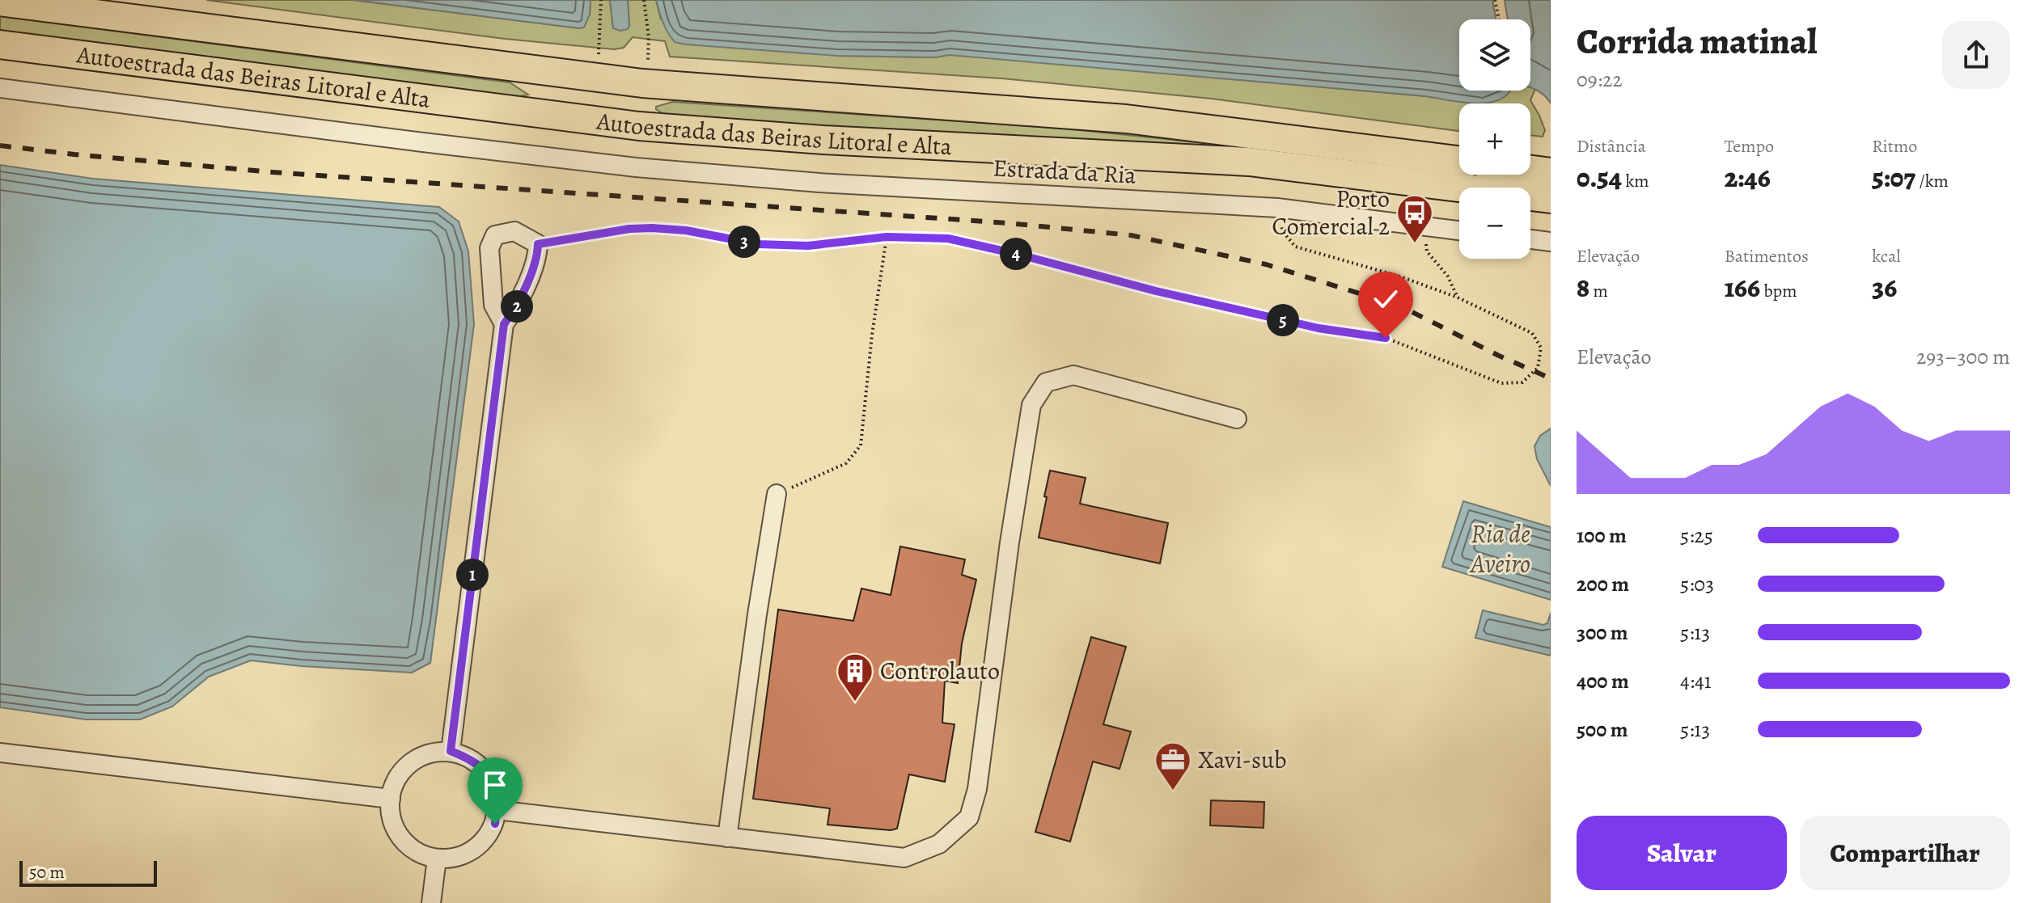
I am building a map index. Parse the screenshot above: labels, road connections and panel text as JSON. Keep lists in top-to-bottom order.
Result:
{
  "streets": {
    "highway": ["Autoestrada das Beiras Litoral e Alta"],
    "street": ["Estrada da Ria"]
  },
  "water": ["Ria de Aveiro"],
  "places": {
    "bus stop": ["Porto Comercial 2"],
    "building": ["Controlauto"],
    "office": ["Xavi-sub"]
  },
  "scale_bar": "50 m",
  "page": {
    "heading": ["Corrida matinal", "09:22"],
    "map_buttons": ["+", "−"],
    "stats": [
      ["Distância", "0.54 km"],
      ["Tempo", "2:46"],
      ["Ritmo", "5:07 /km"],
      ["Elevação", "8 m"],
      ["Batimentos", "166 bpm"],
      ["kcal", "36"]
    ],
    "pins": [
      "3",
      "4",
      "2",
      "5",
      "1"
    ],
    "chart": ["Elevação", "293–300 m"],
    "list": [
      {
        "name": "100 m",
        "note": "5:25"
      },
      {
        "name": "200 m",
        "note": "5:03"
      },
      {
        "name": "300 m",
        "note": "5:13"
      },
      {
        "name": "400 m",
        "note": "4:41"
      },
      {
        "name": "500 m",
        "note": "5:13"
      }
    ],
    "buttons": ["Salvar", "Compartilhar"],
    "scale": "50 m"
  }
}
